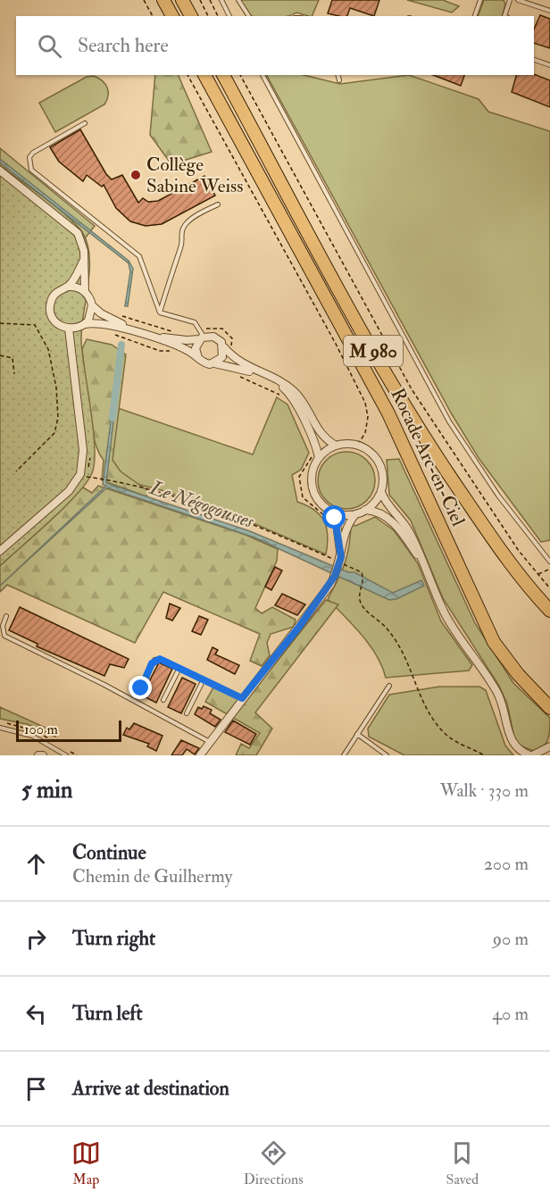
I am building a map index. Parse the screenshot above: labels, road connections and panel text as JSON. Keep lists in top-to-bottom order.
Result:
{
  "streets": {
    "highway": ["M 980", "Rocade Arc-en-Ciel"]
  },
  "water": ["Le Négogousses"],
  "places": ["Collège Sabine Weiss"],
  "scale_bar": "100 m",
  "page": {
    "search": "Search here",
    "scale": "100 m",
    "heading": ["5 min", "Walk · 330 m"],
    "list": [
      ["Continue", "Chemin de Guilhermy", "200 m"],
      ["Turn right", "90 m"],
      ["Turn left", "40 m"],
      "Arrive at destination"
    ],
    "nav": ["Map", "Directions", "Saved"]
  }
}
